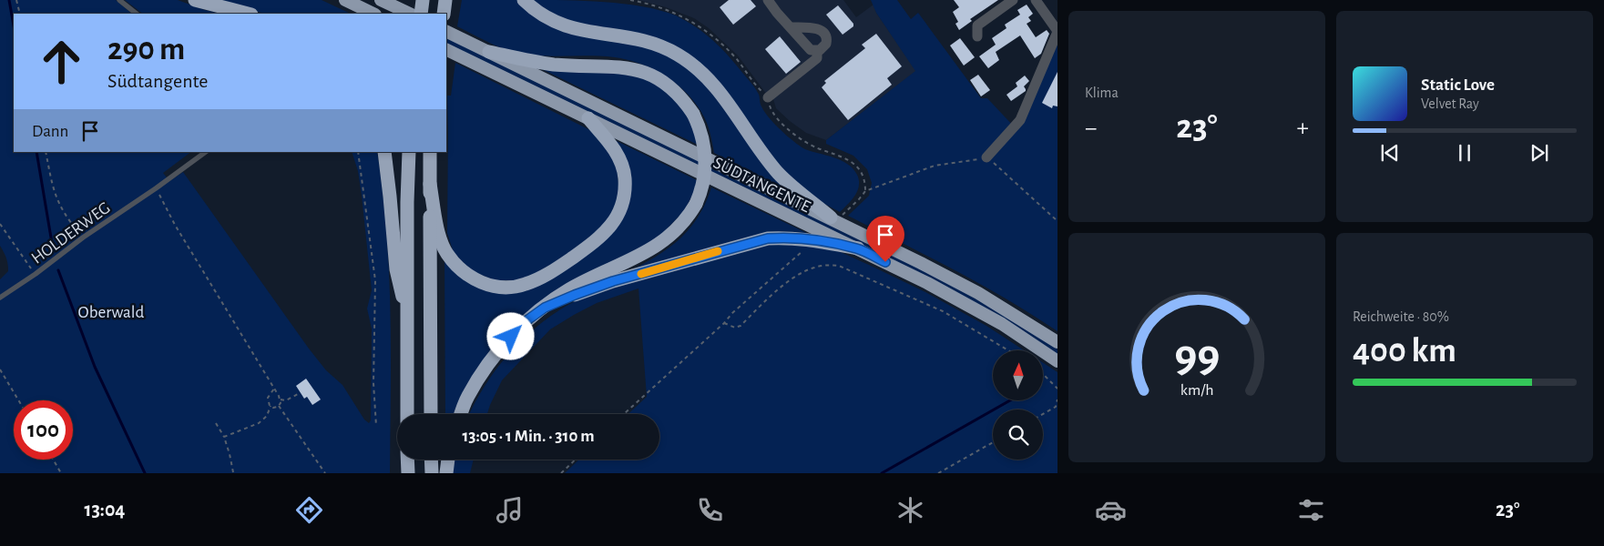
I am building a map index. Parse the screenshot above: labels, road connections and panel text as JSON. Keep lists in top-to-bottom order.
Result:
{
  "streets": {
    "highway": ["SÜDTANGENTE"],
    "lane": ["HOLDERWEG"]
  },
  "parks": ["Oberwald"],
  "north": "top",
  "page": {
    "tile": [
      "Klima",
      ["Reichweite · 80%", "400 km"]
    ],
    "turn": ["290 m", "Südtangente"],
    "song": ["Static Love", "Velvet Ray"],
    "then": "Dann",
    "heat": ["−", "23°", "+"],
    "limit": "100",
    "trip": "13:05 · 1 Min. · 310 m",
    "tabs": ["13:04", "23°"],
    "gauge": ["99", "km/h"]
  }
}
